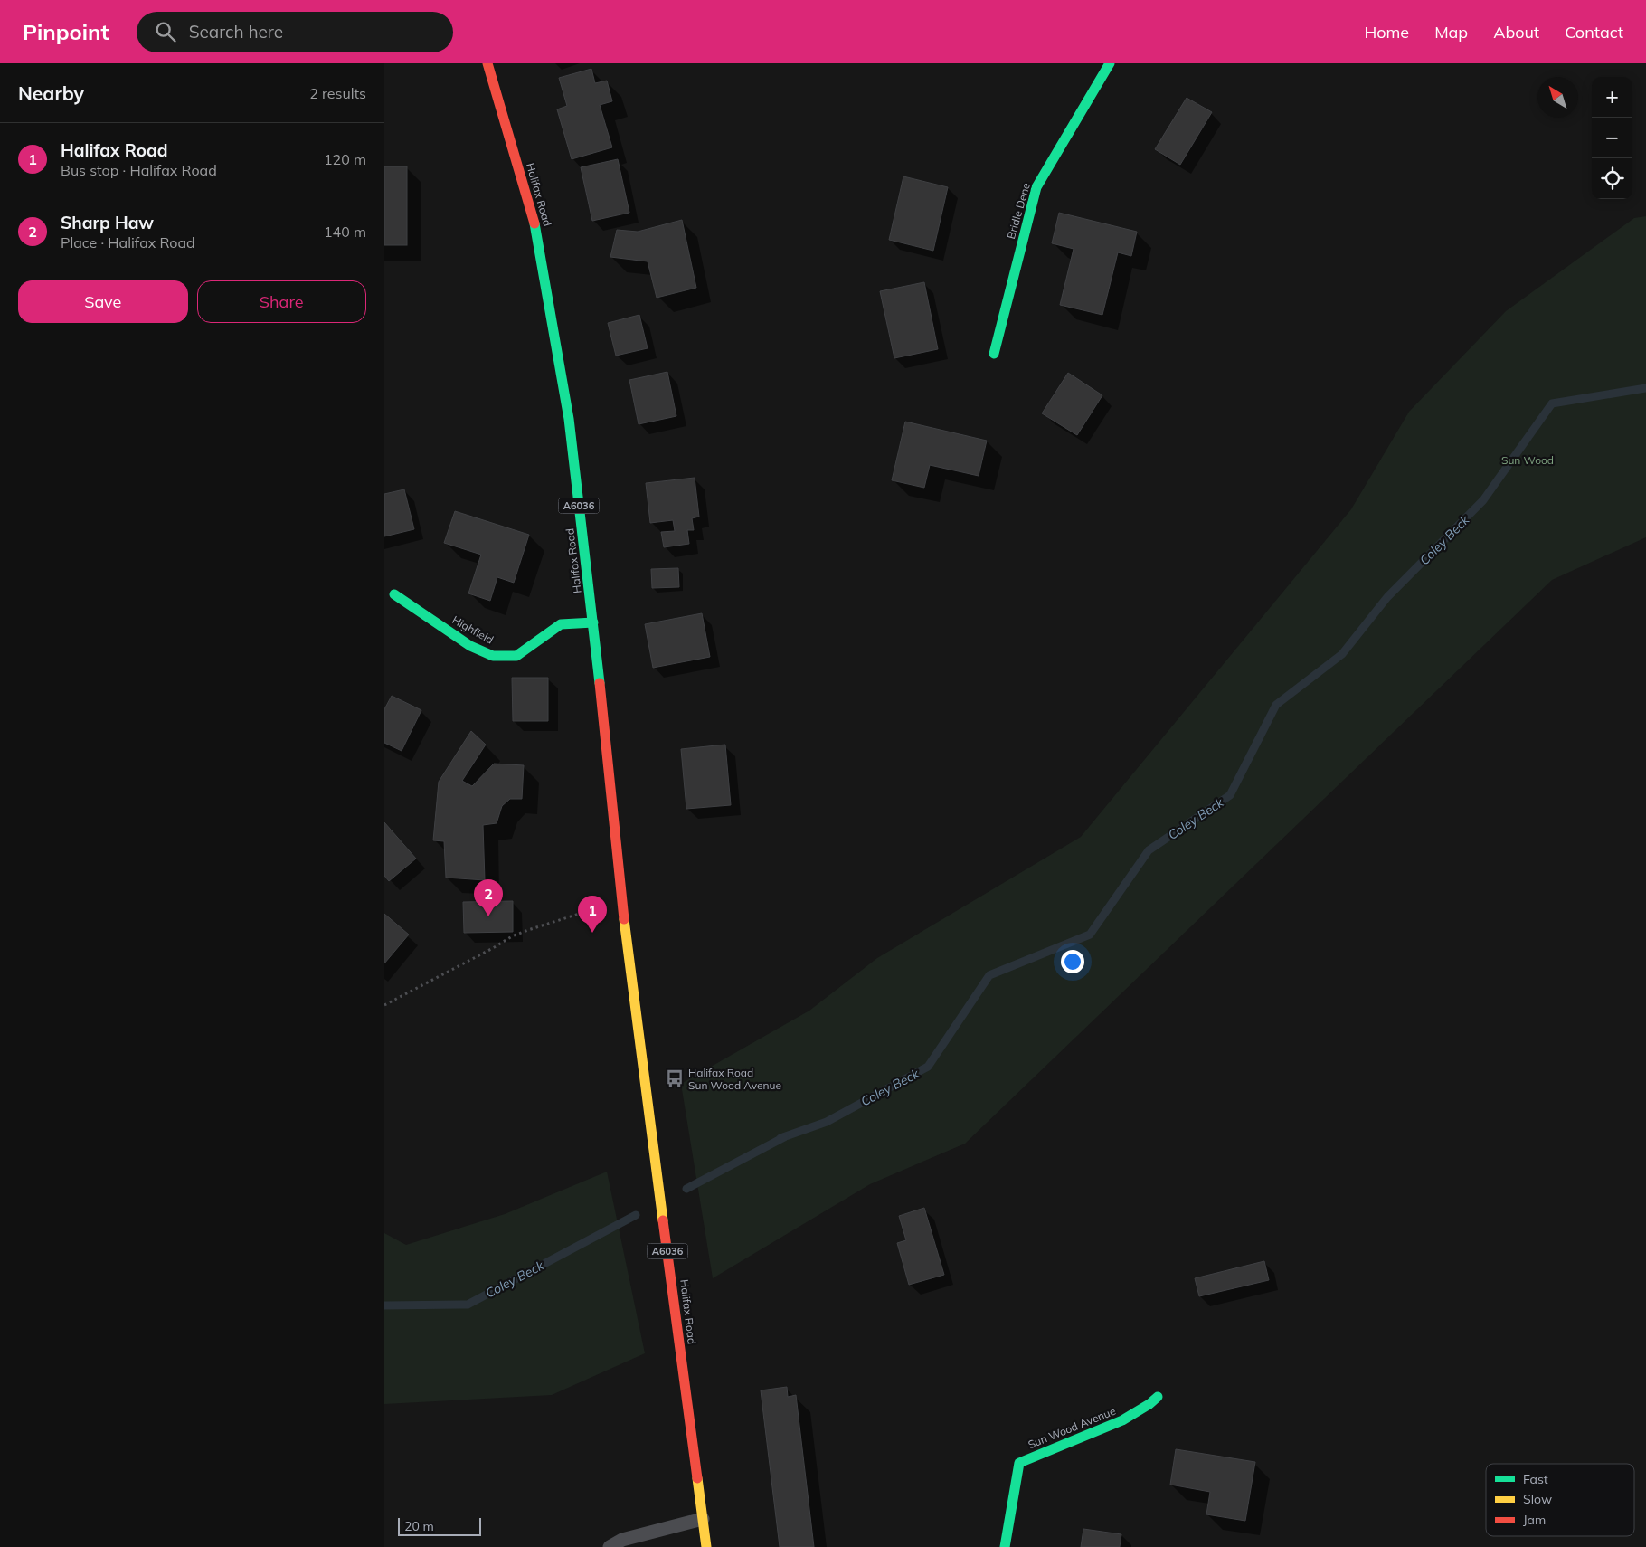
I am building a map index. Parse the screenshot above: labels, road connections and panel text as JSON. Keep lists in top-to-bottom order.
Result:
{
  "streets": {
    "main road": [
      "Halifax Road",
      "Bridle Dene",
      "A6036",
      "Highfield",
      "Sun Wood Avenue"
    ]
  },
  "crossings": [
    ["Halifax Road", "Highfield"]
  ],
  "water": ["Coley Beck"],
  "parks": ["Sun Wood"],
  "places": {
    "bus stop": ["Halifax Road Sun Wood Avenue"]
  },
  "legend": ["Fast", "Slow", "Jam"],
  "scale_bar": "20 m",
  "north": "top left",
  "page": {
    "header": "Pinpoint",
    "search": "Search here",
    "nav": [
      "Home",
      "Map",
      "About",
      "Contact"
    ],
    "heading": ["Nearby", "2 results"],
    "map_buttons": ["+", "−"],
    "list": [
      {
        "mark": "1",
        "name": "Halifax Road",
        "note": "Bus stop · Halifax Road",
        "value": "120 m"
      },
      {
        "mark": "2",
        "name": "Sharp Haw",
        "note": "Place · Halifax Road",
        "value": "140 m"
      }
    ],
    "buttons": ["Save", "Share"],
    "pins": ["2", "1"],
    "scale": "20 m"
  }
}
